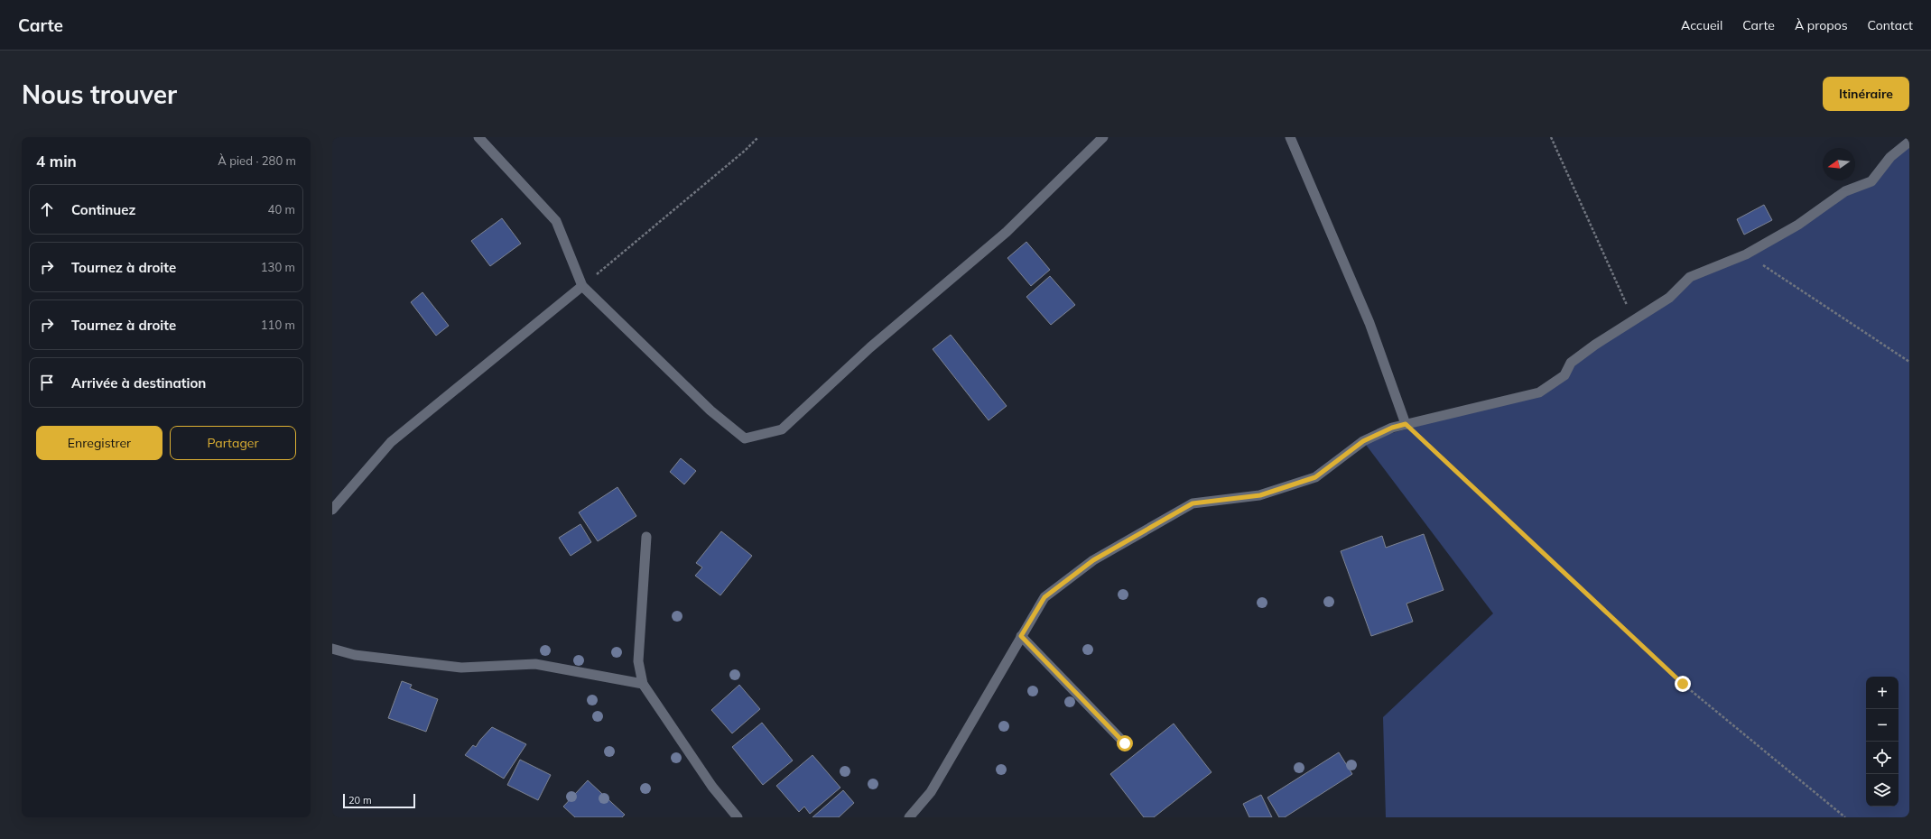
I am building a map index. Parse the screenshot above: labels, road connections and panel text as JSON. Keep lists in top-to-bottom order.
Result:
{
  "scale_bar": "20 m",
  "north": "left",
  "page": {
    "header": "Carte",
    "nav": [
      "Accueil",
      "Carte",
      "À propos",
      "Contact"
    ],
    "buttons": [
      "Itinéraire",
      ["Enregistrer", "Partager"]
    ],
    "title": "Nous trouver",
    "heading": ["4 min", "À pied · 280 m"],
    "list": [
      ["Continuez", "40 m"],
      ["Tournez à droite", "130 m"],
      ["Tournez à droite", "110 m"],
      "Arrivée à destination"
    ],
    "map_buttons": ["+", "−"],
    "scale": "20 m"
  }
}
